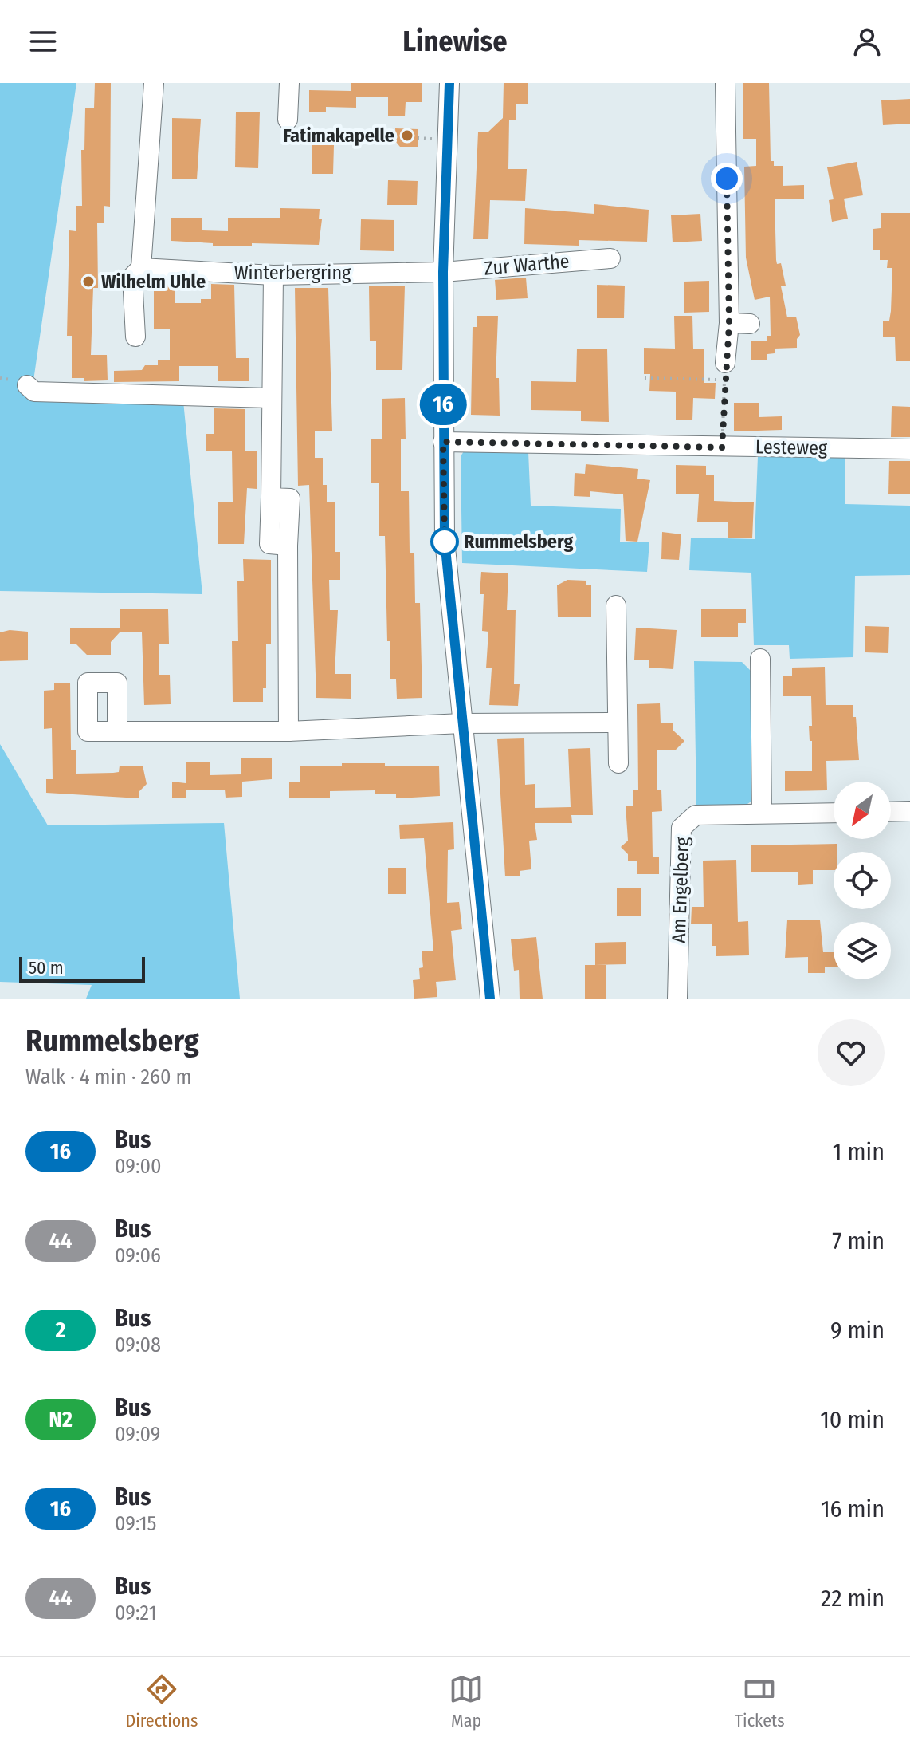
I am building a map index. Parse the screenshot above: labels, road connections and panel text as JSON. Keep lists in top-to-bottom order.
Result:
{
  "streets": {
    "street": [
      "Zur Warthe",
      "Winterbergring",
      "Lesteweg",
      "Am Engelberg"
    ]
  },
  "crossings": [
    ["Zur Warthe", "Winterbergring"]
  ],
  "places": ["Fatimakapelle", "Wilhelm Uhle", "Rummelsberg"],
  "lines": ["bus line 16"],
  "scale_bar": "50 m",
  "north": "bottom left",
  "page": {
    "header": "Linewise",
    "on_map": "16",
    "scale": "50 m",
    "heading": ["Rummelsberg", "Walk · 4 min · 260 m"],
    "list": [
      {
        "mark": "16",
        "name": "Bus",
        "note": "09:00",
        "value": "1 min"
      },
      {
        "mark": "44",
        "name": "Bus",
        "note": "09:06",
        "value": "7 min"
      },
      {
        "mark": "2",
        "name": "Bus",
        "note": "09:08",
        "value": "9 min"
      },
      {
        "mark": "N2",
        "name": "Bus",
        "note": "09:09",
        "value": "10 min"
      },
      {
        "mark": "16",
        "name": "Bus",
        "note": "09:15",
        "value": "16 min"
      },
      {
        "mark": "44",
        "name": "Bus",
        "note": "09:21",
        "value": "22 min"
      }
    ],
    "tabs": ["Directions", "Map", "Tickets"]
  }
}
